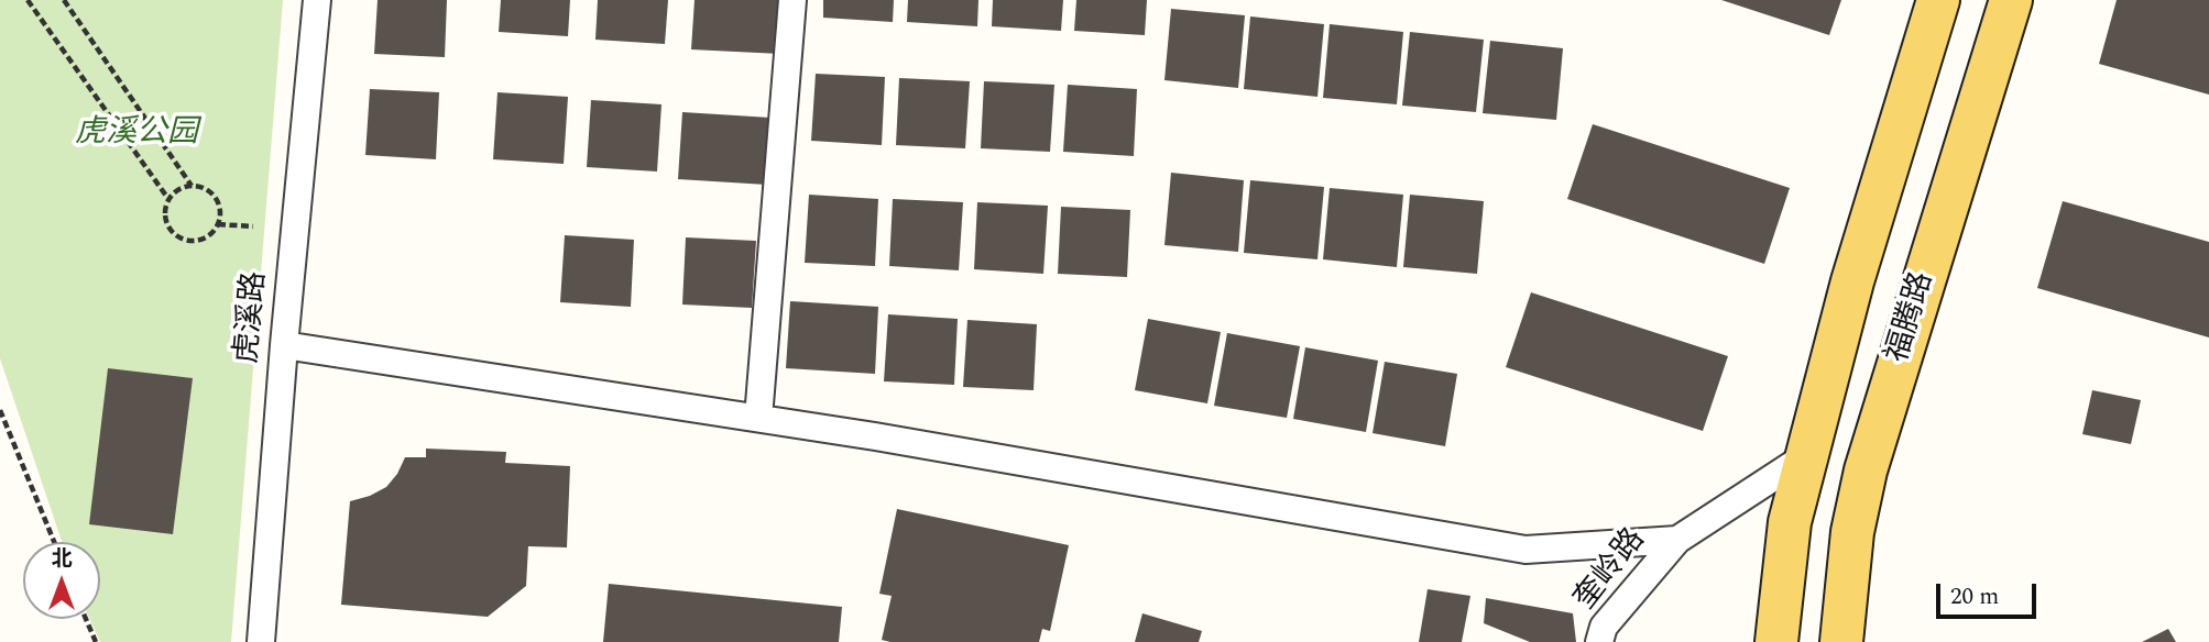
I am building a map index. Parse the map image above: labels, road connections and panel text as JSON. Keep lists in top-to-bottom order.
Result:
{
  "streets": {
    "main road": ["福腾路"],
    "street": ["虎溪路", "奎岭路"]
  },
  "parks": ["虎溪公园"],
  "scale_bar": "20 m",
  "north": "top"
}
